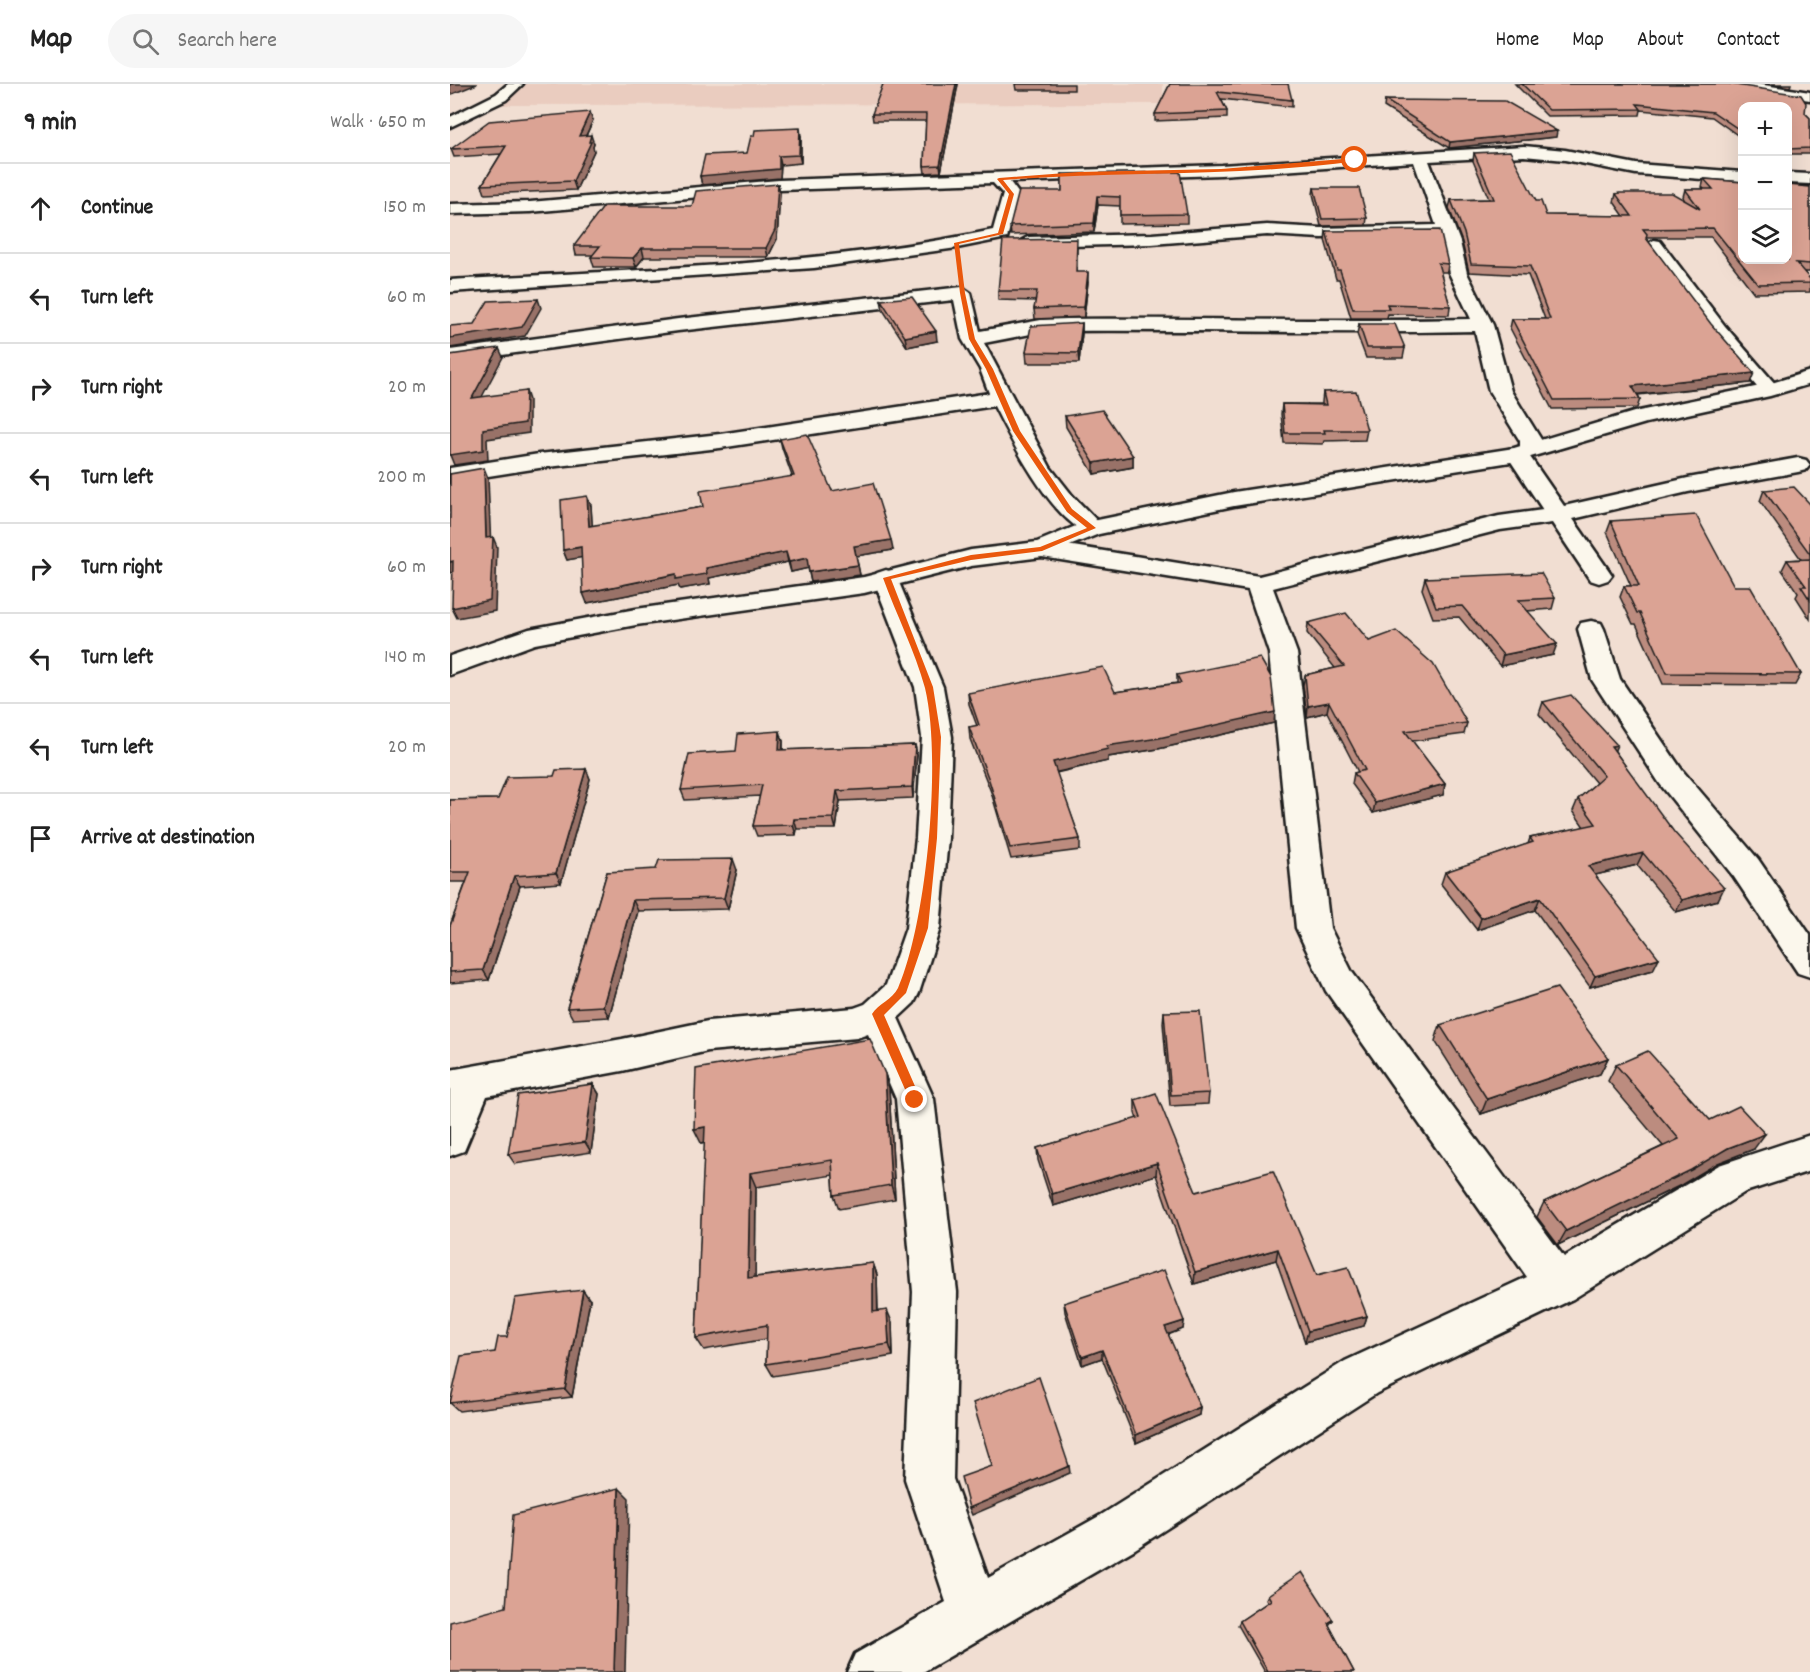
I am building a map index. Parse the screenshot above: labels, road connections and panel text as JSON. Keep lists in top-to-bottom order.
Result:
{
  "page": {
    "header": "Map",
    "search": "Search here",
    "nav": [
      "Home",
      "Map",
      "About",
      "Contact"
    ],
    "heading": ["9 min", "Walk · 650 m"],
    "map_buttons": ["+", "−"],
    "list": [
      ["Continue", "150 m"],
      ["Turn left", "60 m"],
      ["Turn right", "20 m"],
      ["Turn left", "200 m"],
      ["Turn right", "60 m"],
      ["Turn left", "140 m"],
      ["Turn left", "20 m"],
      "Arrive at destination"
    ]
  }
}
